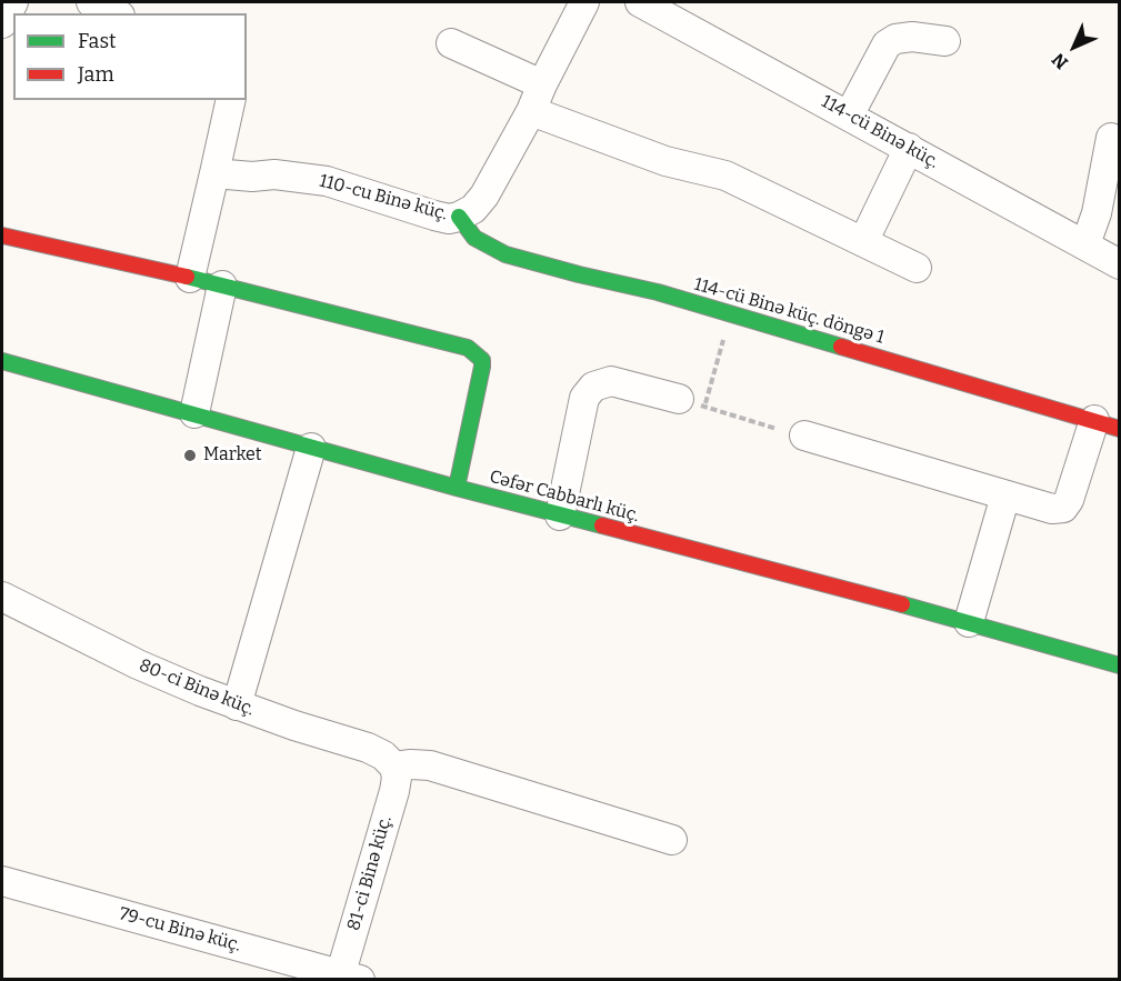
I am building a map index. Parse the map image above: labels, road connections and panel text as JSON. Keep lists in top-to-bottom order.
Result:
{
  "streets": {
    "street": [
      "114-cü Binə küç.",
      "110-cu Binə küç.",
      "114-cü Binə küç. döngə 1",
      "Cəfər Cabbarlı küç.",
      "80-ci Binə küç.",
      "81-ci Binə küç.",
      "79-cu Binə küç."
    ]
  },
  "crossings": [
    ["110-cu Binə küç.", "114-cü Binə küç. döngə 1"],
    ["80-ci Binə küç.", "81-ci Binə küç."],
    ["81-ci Binə küç.", "79-cu Binə küç."]
  ],
  "places": ["Market"],
  "legend": ["Fast", "Jam"],
  "north": "bottom left"
}
